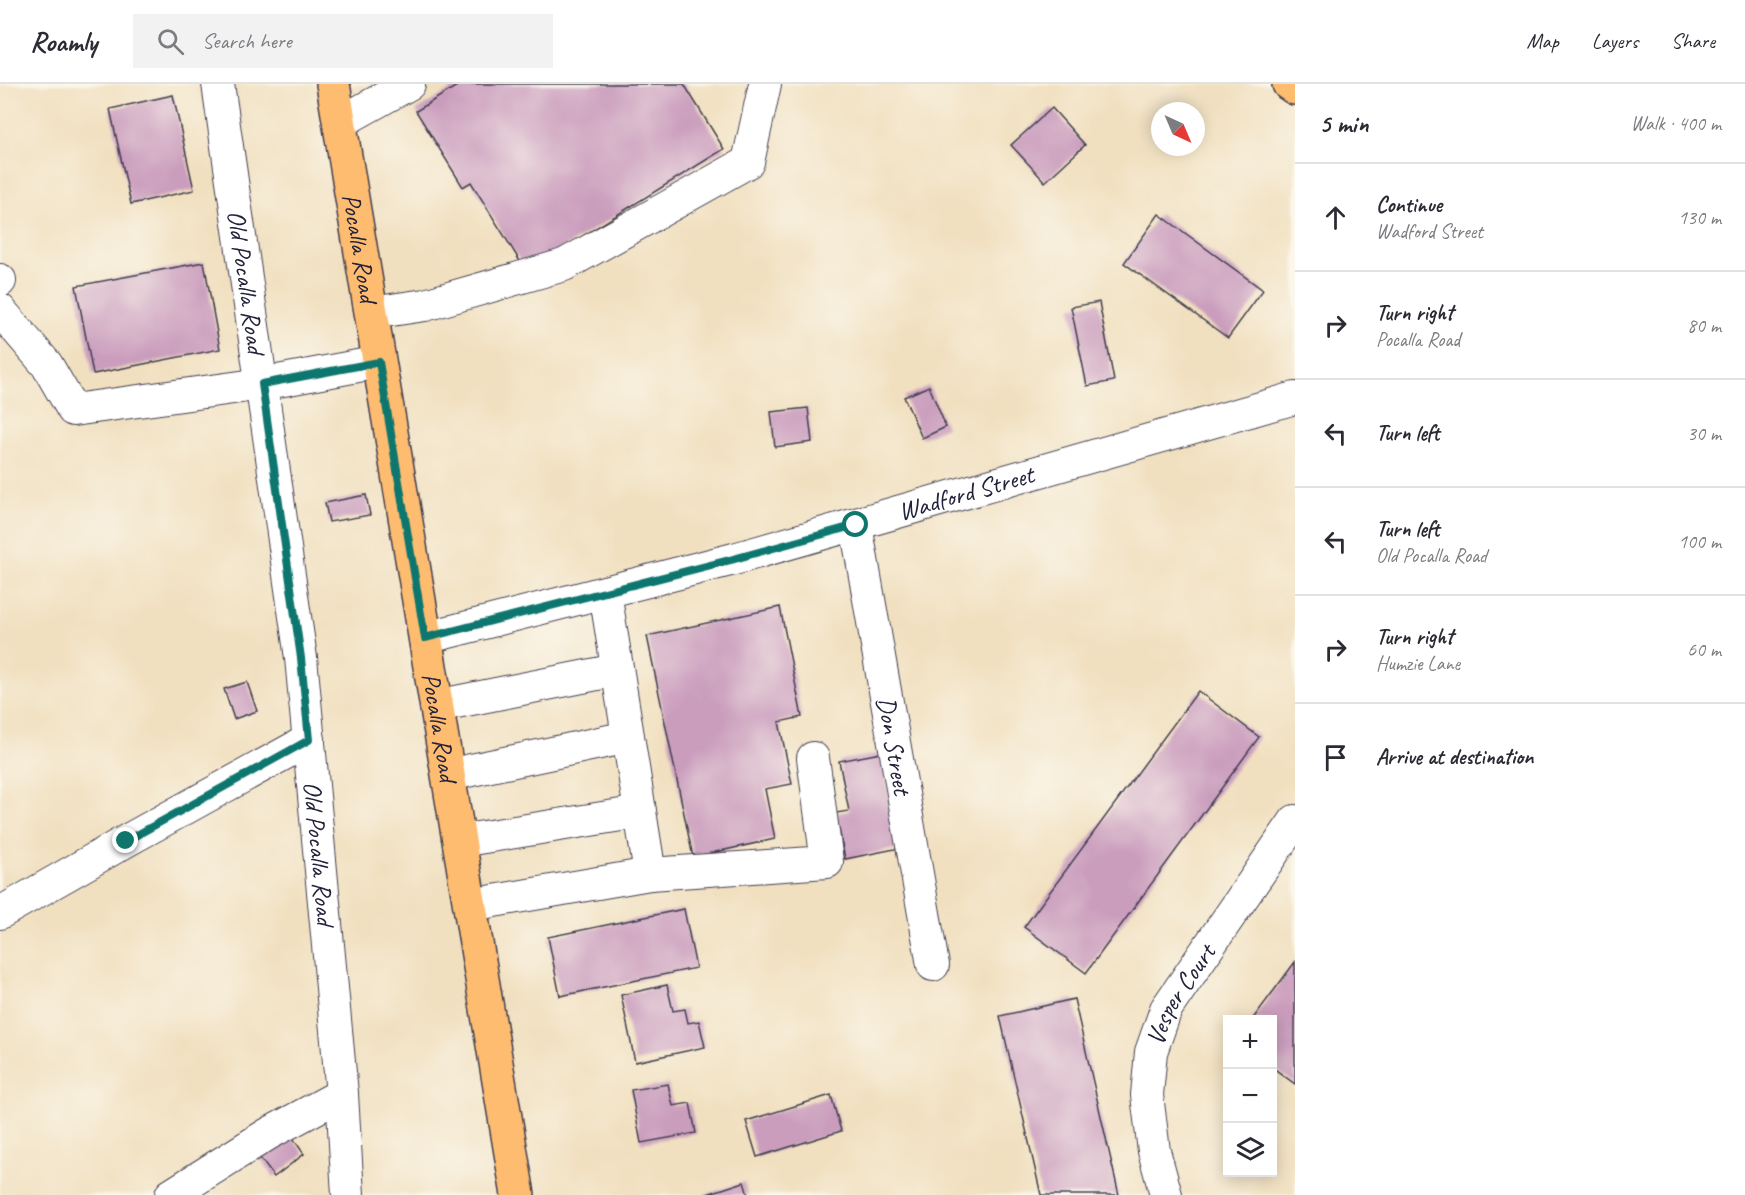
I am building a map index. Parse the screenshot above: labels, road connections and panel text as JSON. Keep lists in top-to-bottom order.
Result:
{
  "streets": {
    "main road": ["Pocalla Road"],
    "street": [
      "Old Pocalla Road",
      "Wadford Street",
      "Don Street",
      "Vesper Court"
    ]
  },
  "crossings": [
    ["Pocalla Road", "Wadford Street"],
    ["Wadford Street", "Don Street"]
  ],
  "north": "bottom right",
  "page": {
    "header": "Roamly",
    "search": "Search here",
    "nav": ["Map", "Layers", "Share"],
    "heading": ["5 min", "Walk · 400 m"],
    "list": [
      ["Continue", "Wadford Street", "130 m"],
      ["Turn right", "Pocalla Road", "80 m"],
      ["Turn left", "30 m"],
      ["Turn left", "Old Pocalla Road", "100 m"],
      ["Turn right", "Humzie Lane", "60 m"],
      "Arrive at destination"
    ],
    "map_buttons": ["+", "−"]
  }
}
